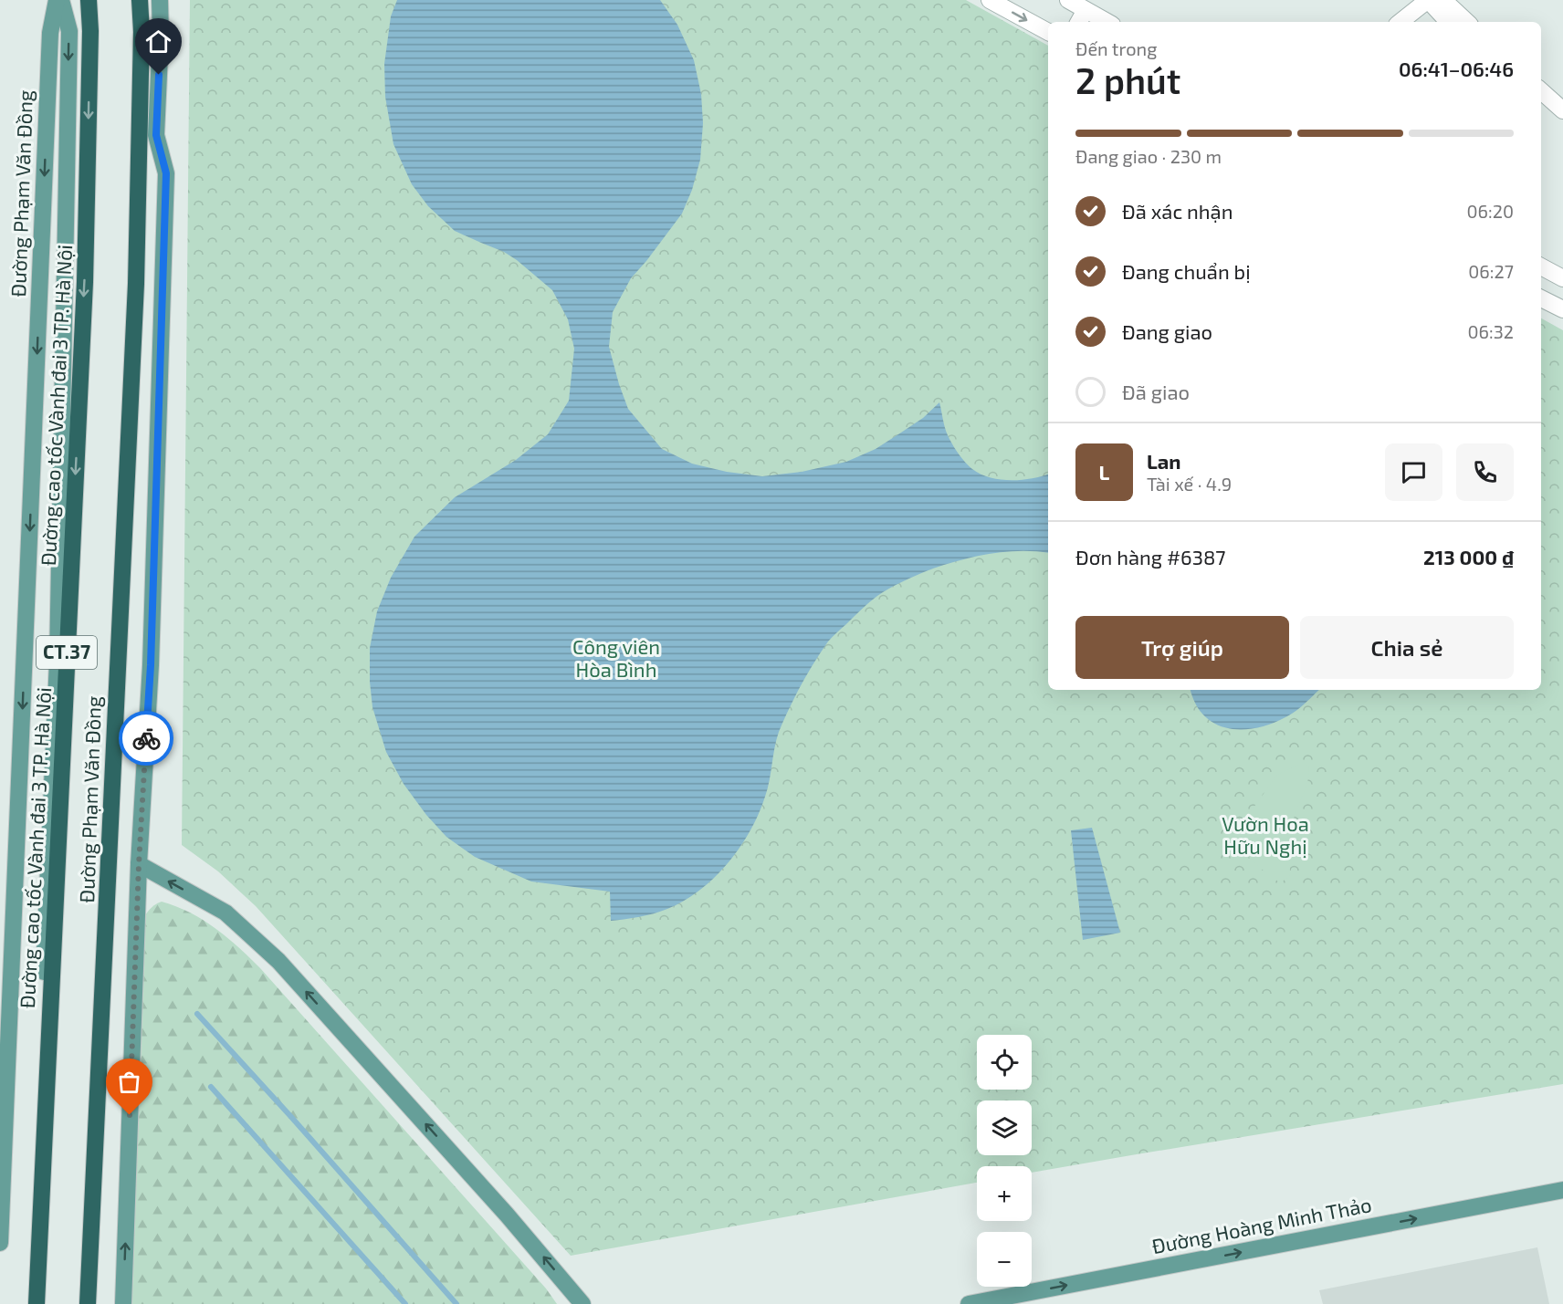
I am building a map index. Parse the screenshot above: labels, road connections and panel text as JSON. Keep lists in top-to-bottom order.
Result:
{
  "streets": {
    "highway": ["Đường cao tốc Vành đai 3 TP. Hà Nội", "CT.37"],
    "main road": ["Đường Phạm Văn Đồng", "Đường Hoàng Minh Thảo"]
  },
  "crossings": [
    ["Đường Phạm Văn Đồng", "CT.37"]
  ],
  "one_way": ["Đường Hoàng Minh Thảo"],
  "parks": ["Công viên Hòa Bình", "Vườn Hoa Hữu Nghị"],
  "page": {
    "heading": ["2 phút", "Đến trong", "06:41–06:46"],
    "panel": [
      "Lan",
      "Tài xế · 4.9",
      "Đơn hàng #6387",
      "213 000 ₫"
    ],
    "bar": "Đang giao · 230 m",
    "list": [
      ["Đã xác nhận", "06:20"],
      ["Đang chuẩn bị", "06:27"],
      ["Đang giao", "06:32"],
      "Đã giao"
    ],
    "round": "L",
    "buttons": ["Trợ giúp", "Chia sẻ"],
    "map_buttons": ["+", "−"]
  }
}
